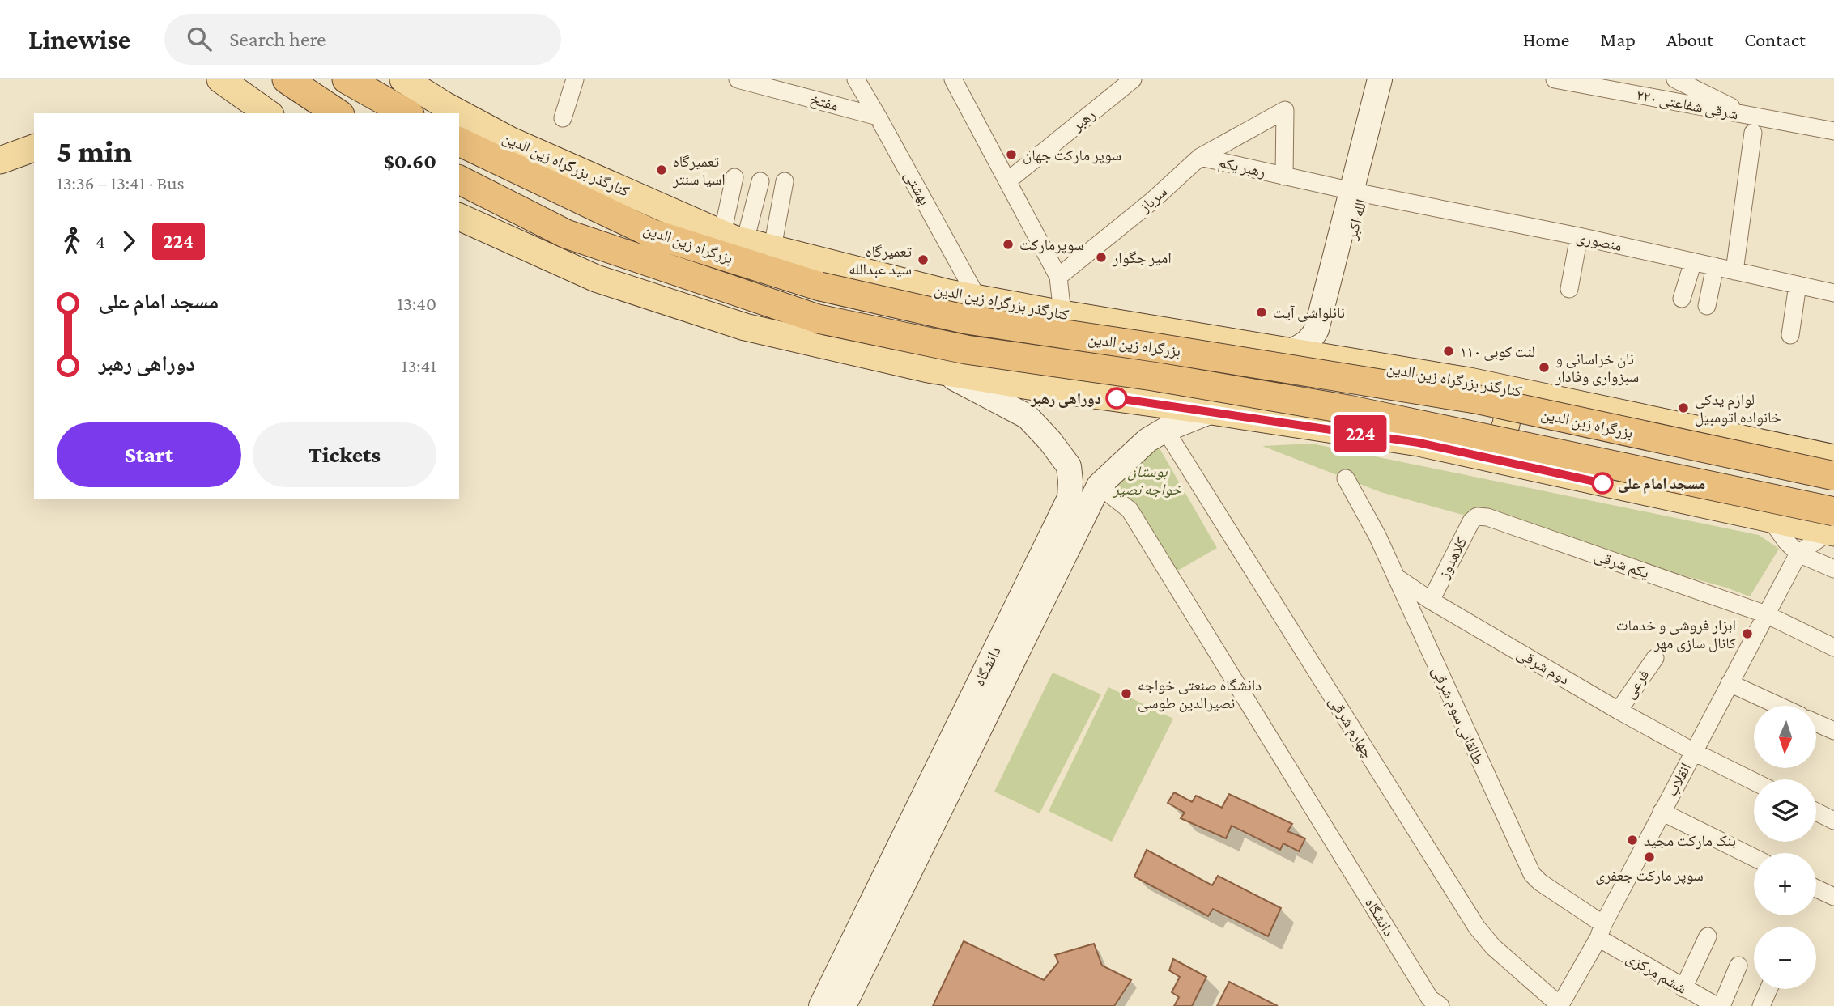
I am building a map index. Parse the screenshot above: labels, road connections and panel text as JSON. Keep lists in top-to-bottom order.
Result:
{
  "streets": {
    "highway": ["بزرگراه زین الدین"],
    "main road": ["کنارگذر بزرگراه زین الدین", "الله اکبر", "دانشگاه"],
    "street": [
      "مفتخ",
      "۲۲۰ شرقی شفاعتی",
      "رهبر",
      "رهبر یکم",
      "بهشتی",
      "سرباز",
      "منصوری",
      "کلاهدوز",
      "یکم شرقی",
      "دوم شرقی",
      "فرعی",
      "طالقانی سوم شرقی",
      "چهارم شرقی",
      "انقلاب",
      "ششم مرکزی"
    ]
  },
  "crossings": [
    ["مفتخ", "بهشتی"],
    ["کنارگذر بزرگراه زین الدین", "بهشتی"],
    ["کنارگذر بزرگراه زین الدین", "الله اکبر"],
    ["رهبر یکم", "سرباز"],
    ["رهبر یکم", "الله اکبر"],
    ["رهبر یکم", "منصوری"],
    ["الله اکبر", "منصوری"],
    ["کلاهدوز", "یکم شرقی"],
    ["کلاهدوز", "دوم شرقی"],
    ["یکم شرقی", "انقلاب"],
    ["دانشگاه", "چهارم شرقی"],
    ["دوم شرقی", "فرعی"],
    ["دوم شرقی", "طالقانی سوم شرقی"],
    ["دوم شرقی", "انقلاب"],
    ["طالقانی سوم شرقی", "انقلاب"],
    ["طالقانی سوم شرقی", "ششم مرکزی"],
    ["چهارم شرقی", "انقلاب"],
    ["انقلاب", "ششم مرکزی"]
  ],
  "parks": ["بوستان خواجه نصیر"],
  "places": [
    "سوپر مارکت جهان",
    "تعمیرگاه اسیا سنتر",
    "سوپرمارکت",
    "امیر جگوار",
    "تعمیرگاه سید عبدالله",
    "نانلواشی آیت",
    "لنت کوبی ۱۱۰",
    "نان خراسانی و سبزواری وفادار",
    "دوراهی رهبر",
    "لوازم یدکی خانواده اتومبیل",
    "مسجد امام علی",
    "ابزار فروشی و خدمات کانال سازی مهر",
    "دانشگاه صنعتی خواجه نصیرالدین طوسی",
    "بنک‌ مارکت مجید",
    "سوپر مارکت جعفری"
  ],
  "lines": ["bus line 224"],
  "north": "bottom",
  "page": {
    "header": "Linewise",
    "search": "Search here",
    "nav": [
      "Home",
      "Map",
      "About",
      "Contact"
    ],
    "on_map": "224",
    "heading": ["5 min", "13:36 – 13:41 · Bus", "$0.60"],
    "legs": ["4", "224"],
    "list": [
      {
        "name": "مسجد امام علی",
        "value": "13:40"
      },
      {
        "name": "دوراهی رهبر",
        "value": "13:41"
      }
    ],
    "buttons": ["Start", "Tickets"],
    "map_buttons": ["+", "−"]
  }
}
